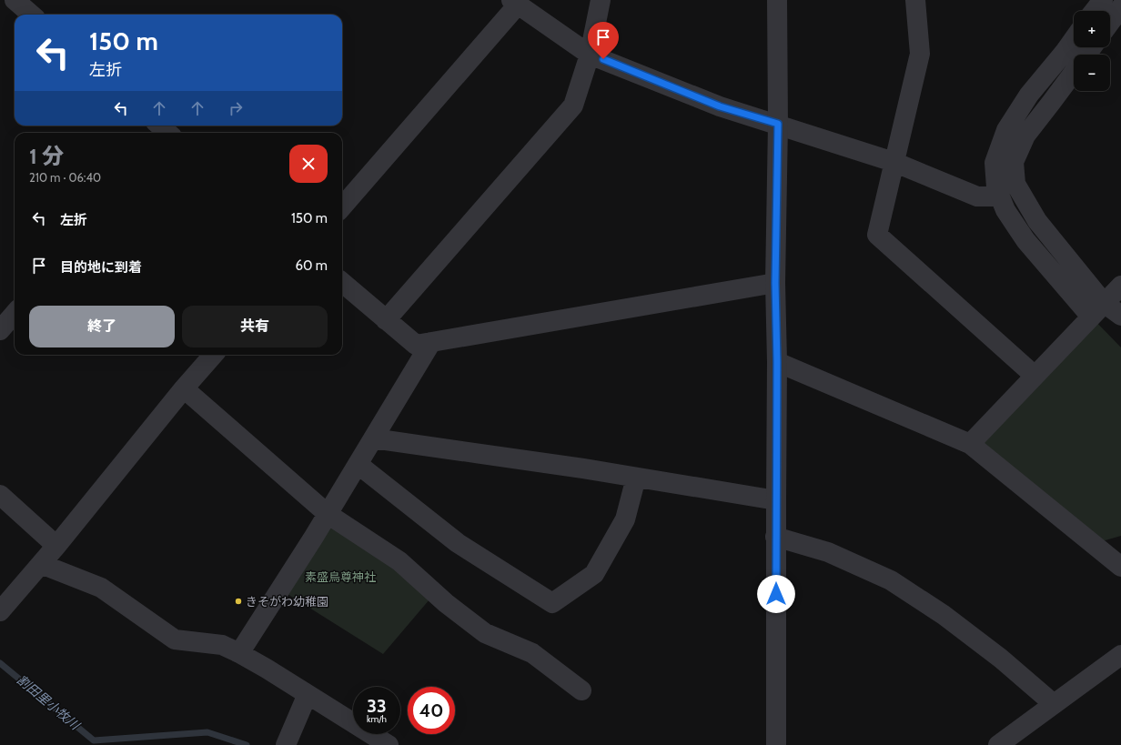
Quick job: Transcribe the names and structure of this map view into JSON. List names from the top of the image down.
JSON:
{
  "water": ["割田里小牧川"],
  "parks": ["素盛鳥尊神社"],
  "places": ["きそがわ幼稚園"],
  "page": {
    "map_buttons": ["+", "−"],
    "turn": ["150 m", "左折"],
    "heading": ["1 分", "210 m · 06:40"],
    "list": [
      {
        "name": "左折",
        "value": "150 m"
      },
      {
        "name": "目的地に到着",
        "value": "60 m"
      }
    ],
    "buttons": ["終了", "共有"],
    "speed": "33 km/h",
    "limit": "40"
  }
}
